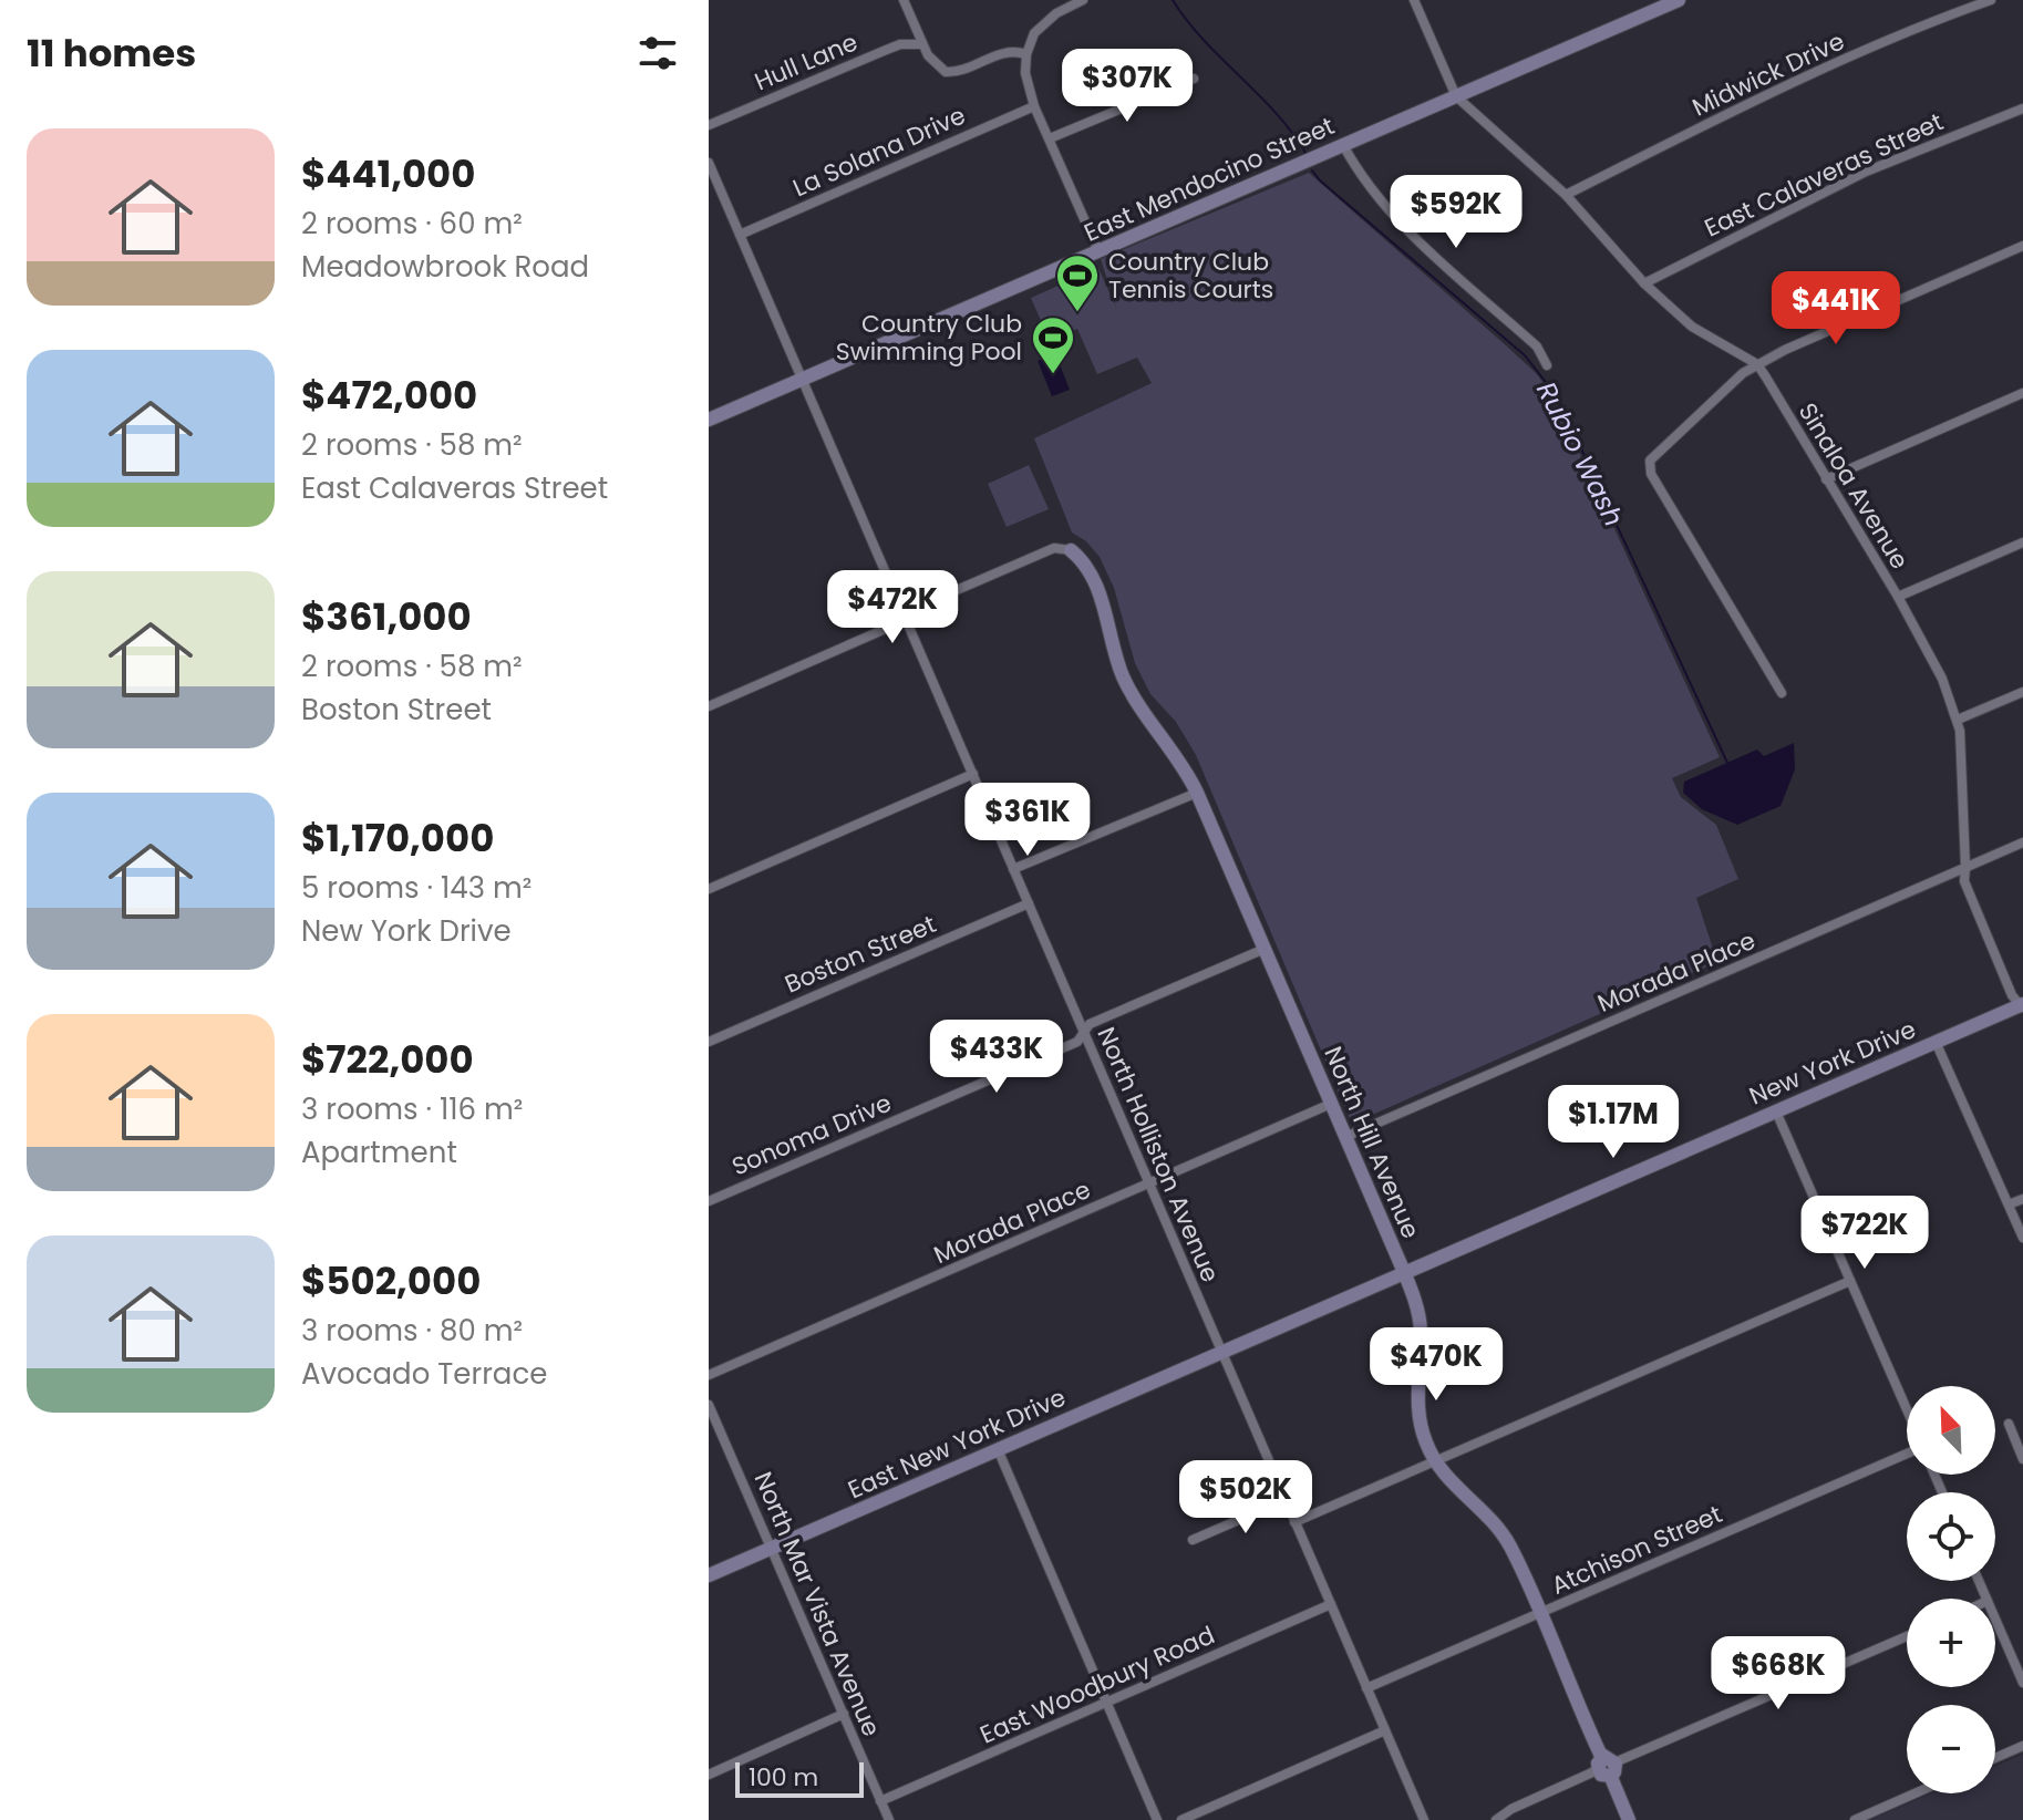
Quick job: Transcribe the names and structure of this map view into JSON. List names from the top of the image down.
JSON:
{
  "streets": {
    "street": [
      "Hull Lane",
      "Midwick Drive",
      "La Solana Drive",
      "East Calaveras Street",
      "East Mendocino Street",
      "Sinaloa Avenue",
      "Boston Street",
      "Morada Place",
      "New York Drive",
      "Sonoma Drive",
      "North Hill Avenue",
      "North Holliston Avenue",
      "East New York Drive",
      "Atchison Street",
      "North Mar Vista Avenue",
      "East Woodbury Road"
    ]
  },
  "crossings": [
    ["Midwick Drive", "Sinaloa Avenue"],
    ["La Solana Drive", "North Holliston Avenue"],
    ["East Calaveras Street", "Sinaloa Avenue"],
    ["East Mendocino Street", "Sinaloa Avenue"],
    ["East Mendocino Street", "North Holliston Avenue"],
    ["Sinaloa Avenue", "Morada Place"],
    ["Sinaloa Avenue", "New York Drive"],
    ["Boston Street", "North Holliston Avenue"],
    ["Morada Place", "North Hill Avenue"],
    ["Morada Place", "North Holliston Avenue"],
    ["New York Drive", "North Hill Avenue"],
    ["New York Drive", "North Holliston Avenue"],
    ["New York Drive", "East New York Drive"],
    ["Sonoma Drive", "North Hill Avenue"],
    ["Sonoma Drive", "North Holliston Avenue"],
    ["North Hill Avenue", "Atchison Street"],
    ["North Holliston Avenue", "East New York Drive"],
    ["North Holliston Avenue", "Atchison Street"],
    ["North Holliston Avenue", "East Woodbury Road"],
    ["East New York Drive", "North Mar Vista Avenue"],
    ["North Mar Vista Avenue", "East Woodbury Road"]
  ],
  "water": ["Rubio Wash"],
  "places": {
    "sports": ["Country Club Tennis Courts", "Country Club Swimming Pool"]
  },
  "scale_bar": "100 m",
  "north": "top left",
  "page": {
    "heading": "11 homes",
    "price": [
      "$307K",
      "$592K",
      "$441K",
      "$472K",
      "$361K",
      "$433K",
      "$1.17M",
      "$722K",
      "$470K",
      "$502K",
      "$668K"
    ],
    "list": [
      {
        "name": "$441,000",
        "note": "2 rooms · 60 m² · Meadowbrook Road"
      },
      {
        "name": "$472,000",
        "note": "2 rooms · 58 m² · East Calaveras Street"
      },
      {
        "name": "$361,000",
        "note": "2 rooms · 58 m² · Boston Street"
      },
      {
        "name": "$1,170,000",
        "note": "5 rooms · 143 m² · New York Drive"
      },
      {
        "name": "$722,000",
        "note": "3 rooms · 116 m² · Apartment"
      },
      {
        "name": "$502,000",
        "note": "3 rooms · 80 m² · Avocado Terrace"
      }
    ],
    "map_buttons": ["+", "−"],
    "scale": "100 m"
  }
}
